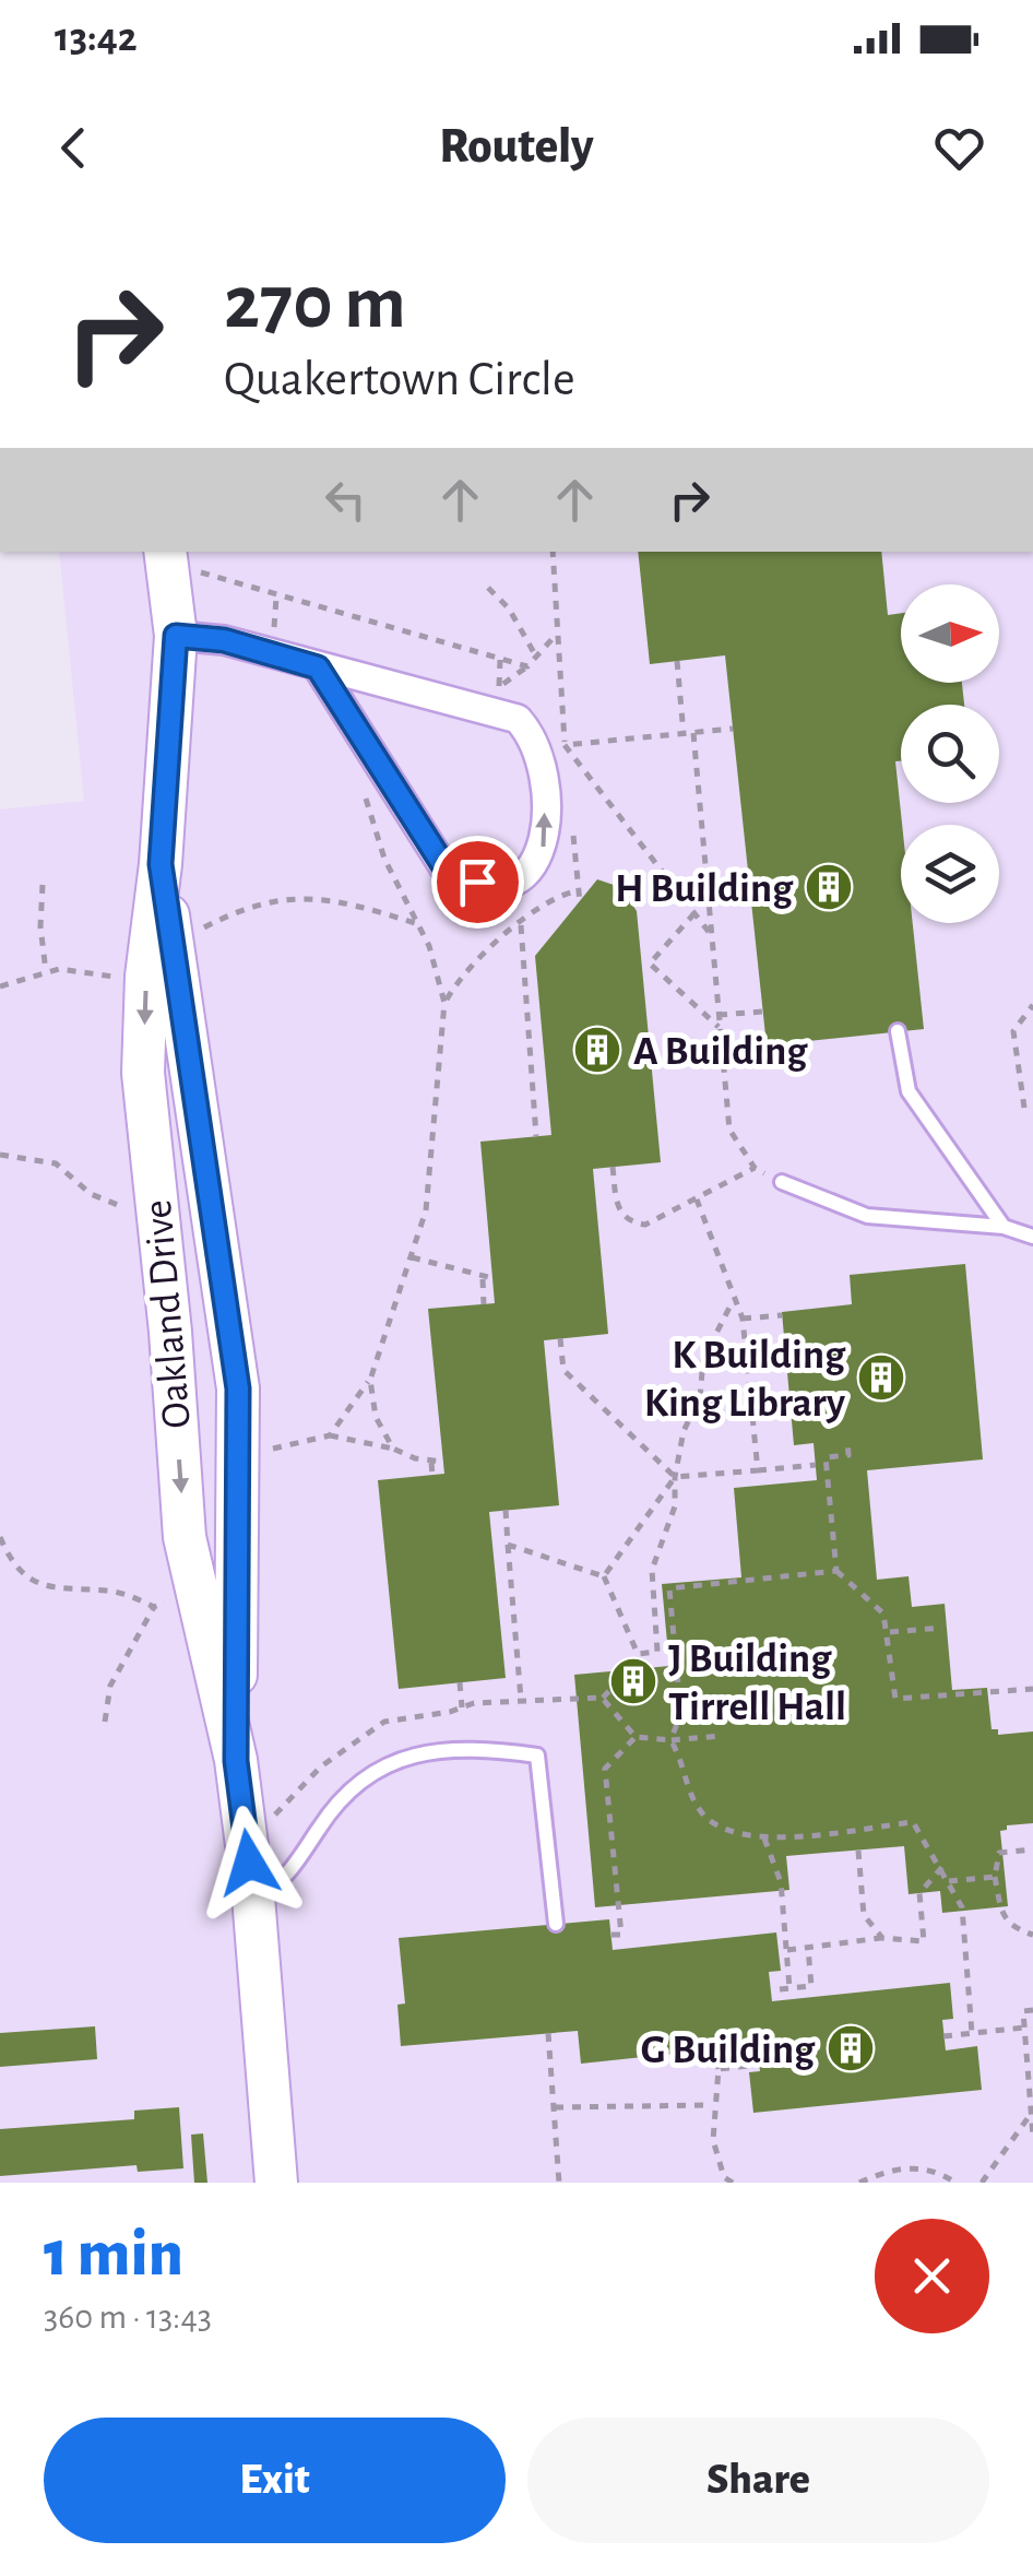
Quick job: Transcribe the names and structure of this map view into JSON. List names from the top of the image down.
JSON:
{
  "streets": {
    "street": ["Oakland Drive"]
  },
  "places": {
    "building": [
      "H Building",
      "A Building",
      "K Building King Library",
      "J Building Tirrell Hall",
      "G Building"
    ]
  },
  "north": "right",
  "page": {
    "status": "13:42",
    "header": "Routely",
    "turn": ["270 m", "Quakertown Circle"],
    "heading": ["1 min", "360 m · 13:43"],
    "buttons": ["Exit", "Share"]
  }
}
